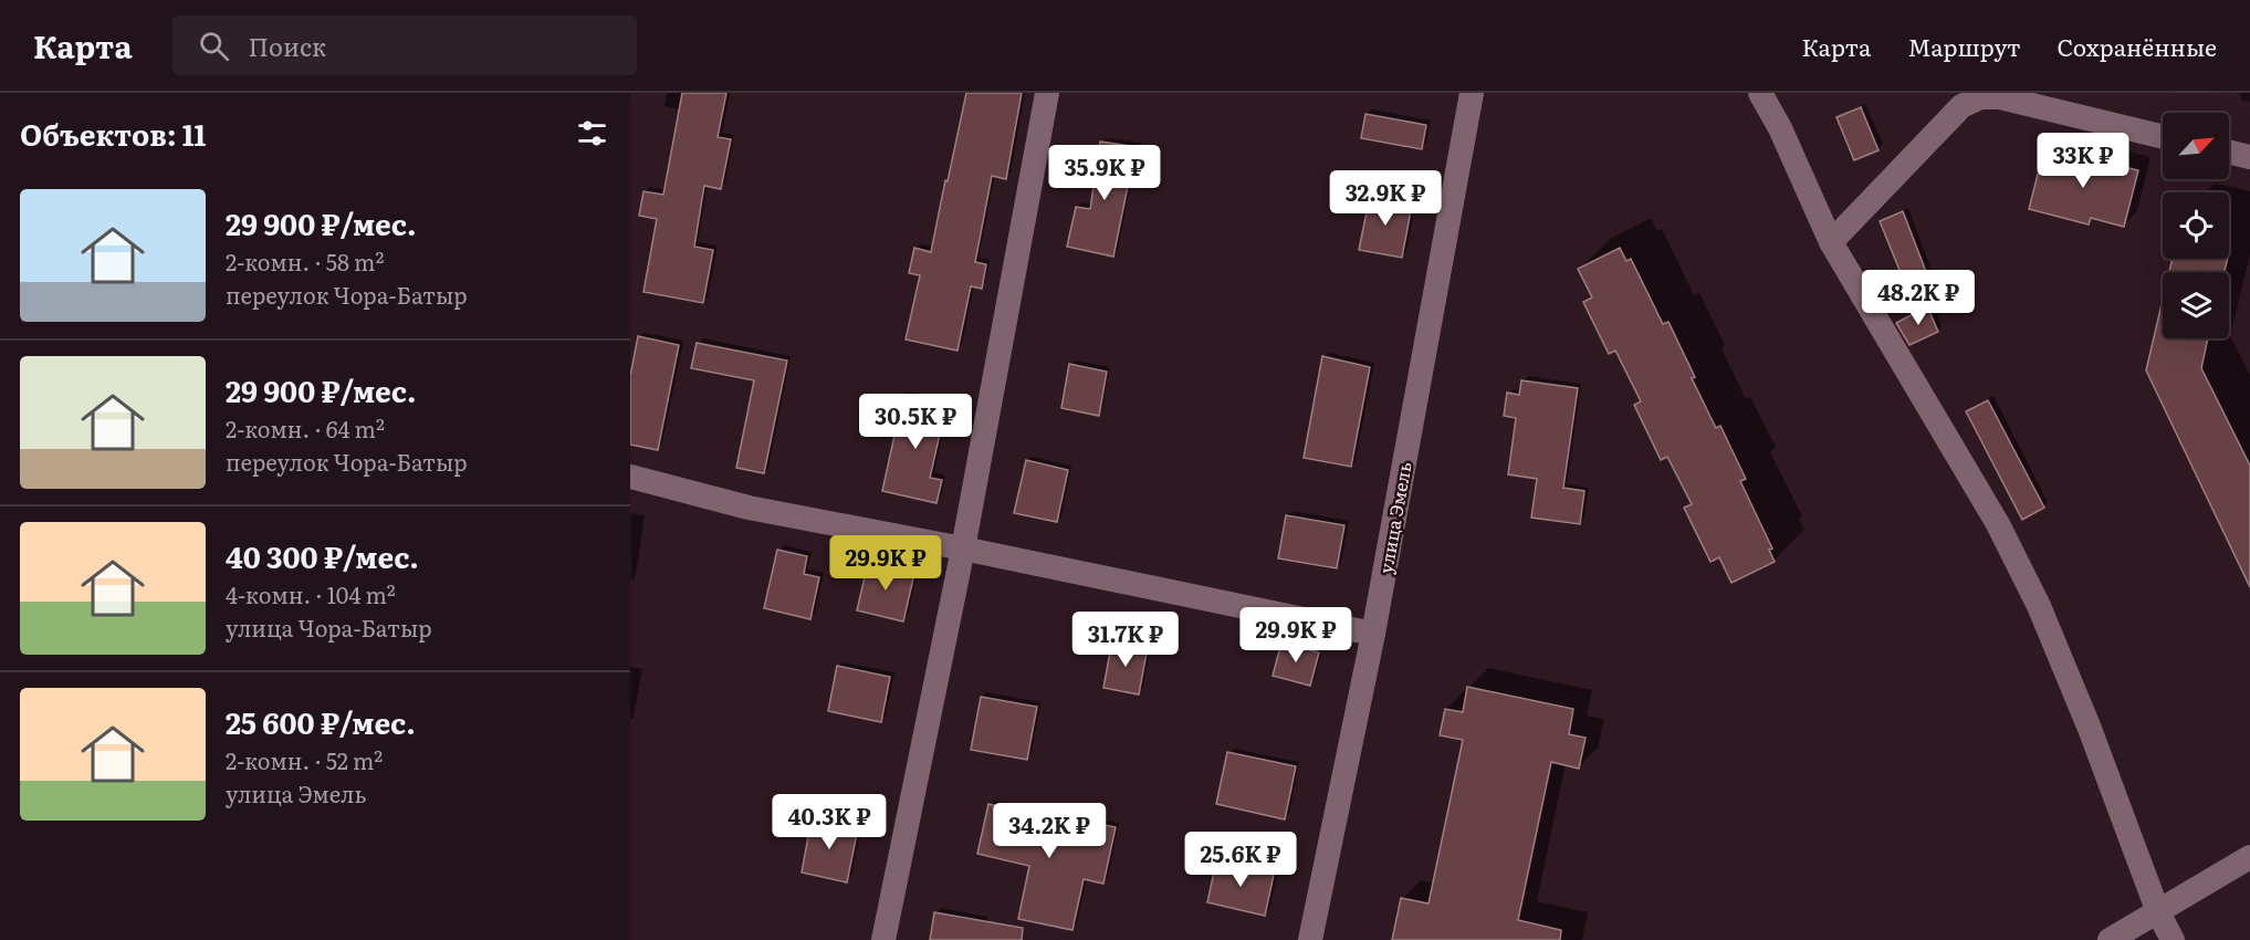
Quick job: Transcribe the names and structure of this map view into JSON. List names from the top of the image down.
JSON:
{
  "streets": {
    "street": ["улица Эмель"]
  },
  "north": "top right",
  "page": {
    "header": "Карта",
    "search": "Поиск",
    "nav": ["Карта", "Маршрут", "Сохранённые"],
    "heading": "Объектов: 11",
    "price": [
      "33K ₽",
      "35.9K ₽",
      "32.9K ₽",
      "48.2K ₽",
      "30.5K ₽",
      "29.9K ₽",
      "29.9K ₽",
      "31.7K ₽",
      "40.3K ₽",
      "34.2K ₽",
      "25.6K ₽"
    ],
    "list": [
      {
        "name": "29 900 ₽/мес.",
        "note": "2-комн. · 58 m² · переулок Чора-Батыр"
      },
      {
        "name": "29 900 ₽/мес.",
        "note": "2-комн. · 64 m² · переулок Чора-Батыр"
      },
      {
        "name": "40 300 ₽/мес.",
        "note": "4-комн. · 104 m² · улица Чора-Батыр"
      },
      {
        "name": "25 600 ₽/мес.",
        "note": "2-комн. · 52 m² · улица Эмель"
      }
    ]
  }
}
